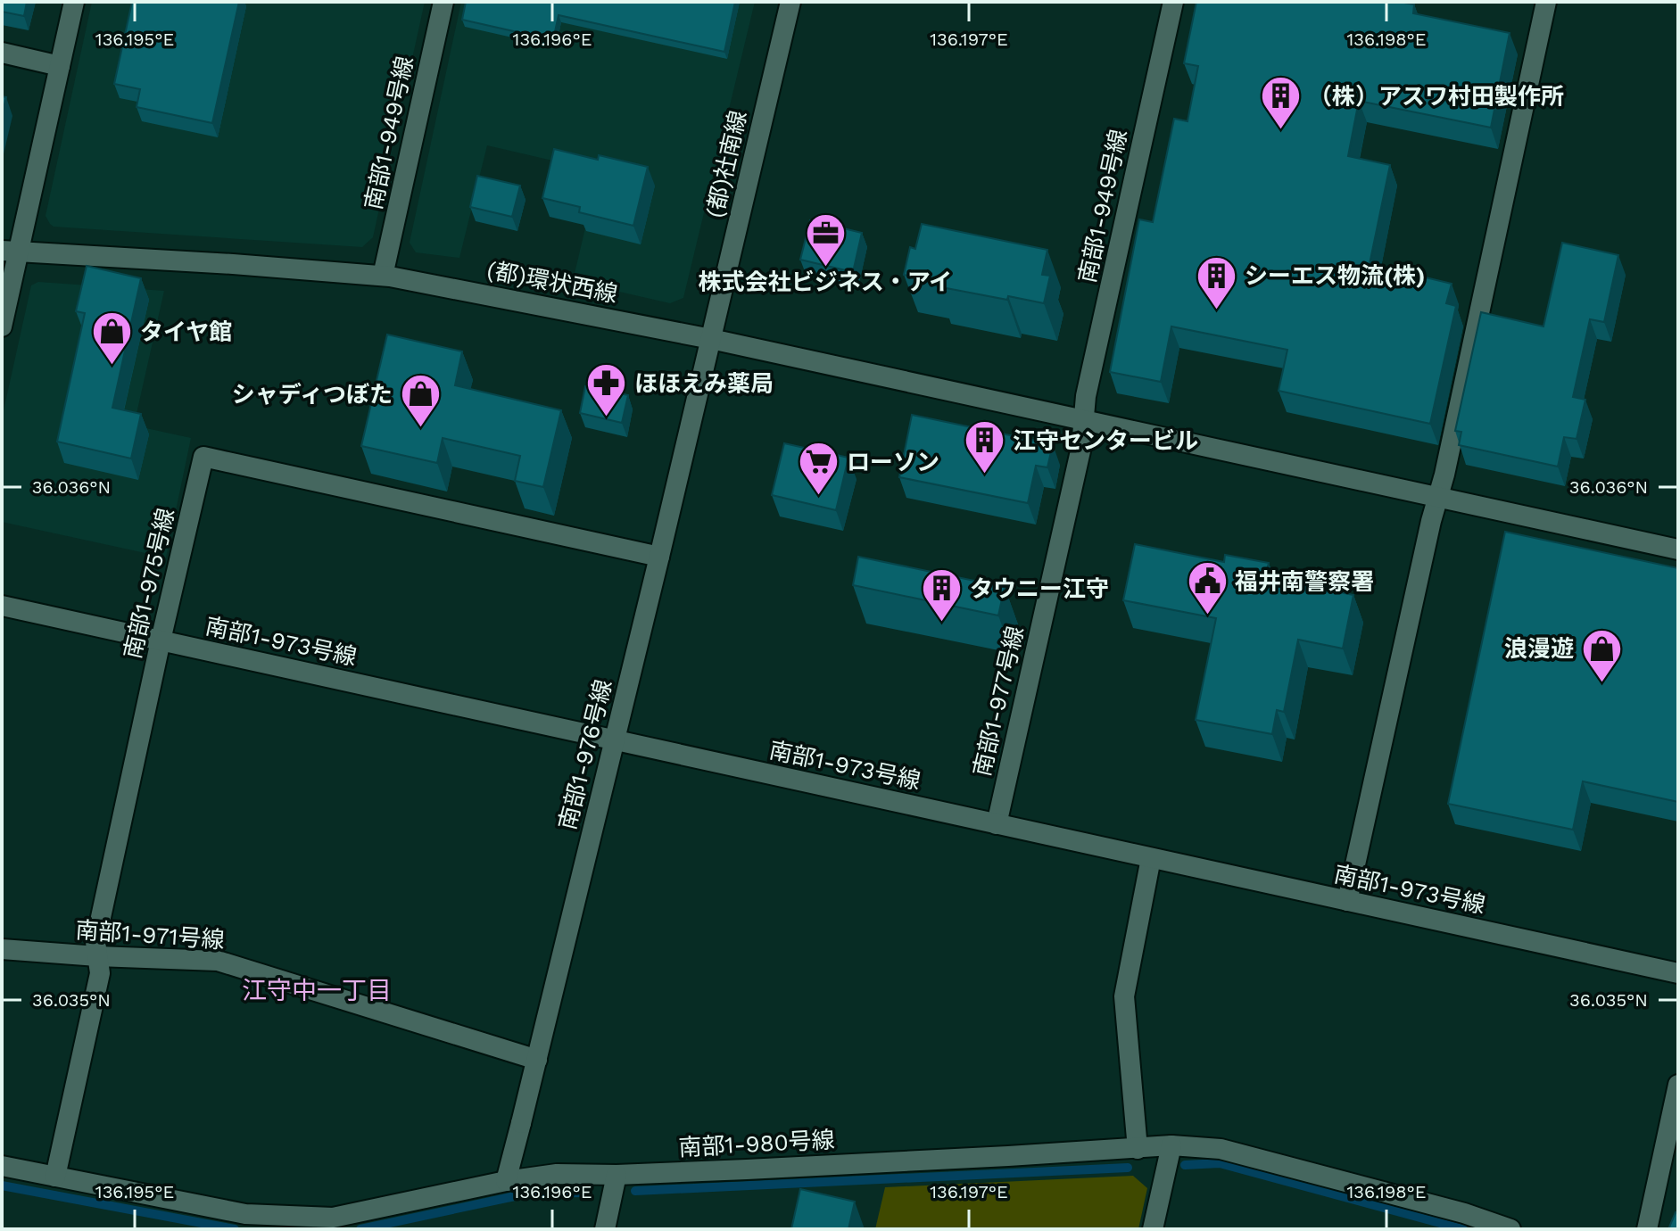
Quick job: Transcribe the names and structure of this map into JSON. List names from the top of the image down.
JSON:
{
  "streets": {
    "street": [
      "南部1-949号線",
      "(都)社南線",
      "(都)環状西線",
      "南部1-975号線",
      "南部1-973号線",
      "南部1-977号線",
      "南部1-976号線",
      "南部1-971号線",
      "南部1-980号線"
    ]
  },
  "crossings": [
    ["南部1-949号線", "(都)環状西線"],
    ["南部1-949号線", "南部1-977号線"],
    ["(都)社南線", "(都)環状西線"],
    ["(都)社南線", "南部1-976号線"],
    ["(都)環状西線", "南部1-977号線"],
    ["(都)環状西線", "南部1-976号線"],
    ["南部1-975号線", "南部1-973号線"],
    ["南部1-975号線", "南部1-976号線"],
    ["南部1-975号線", "南部1-971号線"],
    ["南部1-975号線", "南部1-980号線"],
    ["南部1-973号線", "南部1-977号線"],
    ["南部1-973号線", "南部1-976号線"],
    ["南部1-976号線", "南部1-971号線"],
    ["南部1-976号線", "南部1-980号線"]
  ],
  "districts": ["江守中一丁目"],
  "places": {
    "building": [
      "（株）アスワ村田製作所",
      "シーエス物流(株)",
      "江守センタービル",
      "タウニー江守"
    ],
    "office": ["株式会社ビジネス・アイ"],
    "shop": ["タイヤ館", "シャディつぼた", "浪漫遊"],
    "pharmacy": ["ほほえみ薬局"],
    "supermarket": ["ローソン"],
    "public building": ["福井南警察署"]
  },
  "coordinates": [
    "136.195°E",
    "136.196°E",
    "136.197°E",
    "136.198°E",
    "36.036°N",
    "36.035°N"
  ]
}
